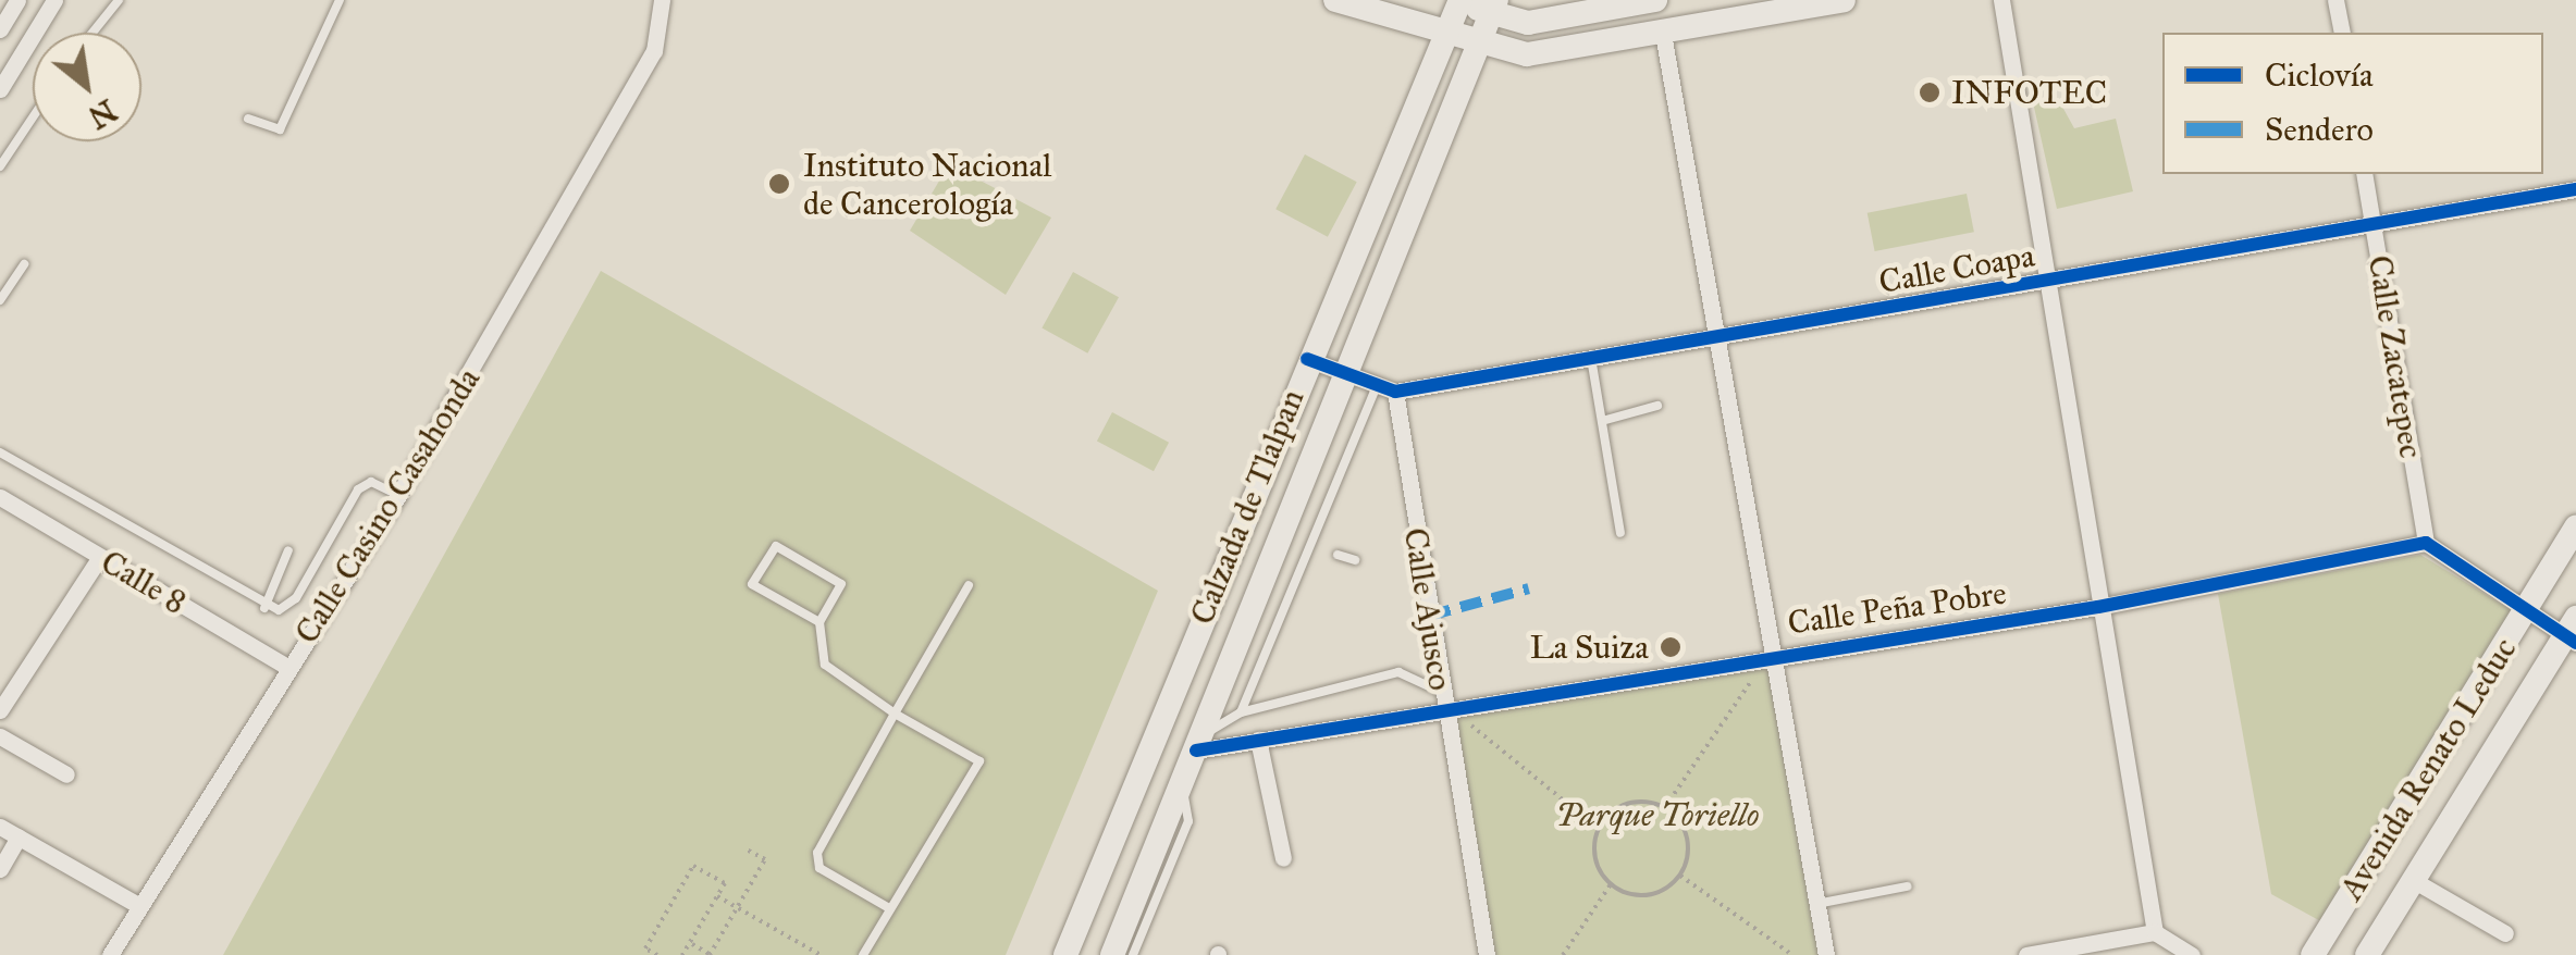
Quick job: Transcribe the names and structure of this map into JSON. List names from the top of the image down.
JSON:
{
  "streets": {
    "main road": ["Calzada de Tlalpan", "Avenida Renato Leduc"],
    "street": [
      "Calle Coapa",
      "Calle Zacatepec",
      "Calle Casino Casahonda",
      "Calle 8",
      "Calle Peña Pobre",
      "Calle Ajusco"
    ]
  },
  "crossings": [
    ["Calle Coapa", "Calle Zacatepec"],
    ["Calle Coapa", "Calzada de Tlalpan"],
    ["Calle Coapa", "Calle Ajusco"],
    ["Calle Zacatepec", "Calle Peña Pobre"],
    ["Calle Casino Casahonda", "Calle 8"],
    ["Calzada de Tlalpan", "Calle Peña Pobre"],
    ["Calle Peña Pobre", "Calle Ajusco"]
  ],
  "parks": ["Parque Toriello"],
  "places": ["INFOTEC", "Instituto Nacional de Cancerología", "La Suiza"],
  "legend": ["Ciclovía", "Sendero"],
  "north": "bottom right"
}
